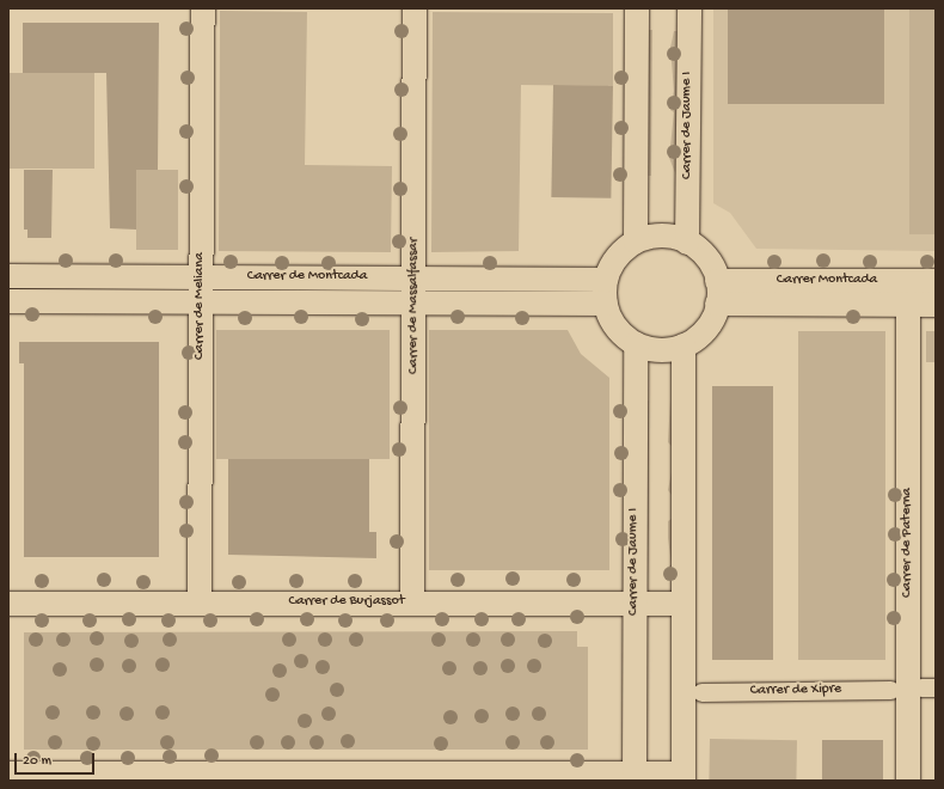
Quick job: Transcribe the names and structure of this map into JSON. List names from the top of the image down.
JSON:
{
  "streets": {
    "street": [
      "Carrer de Jaume I",
      "Carrer de Montcada",
      "Carrer Montcada",
      "Carrer de Meliana",
      "Carrer de Massalfassar",
      "Carrer de Paterna",
      "Carrer de Burjassot",
      "Carrer de Xipre"
    ]
  },
  "crossings": [
    ["Carrer de Jaume I", "Carrer de Montcada"],
    ["Carrer de Jaume I", "Carrer Montcada"],
    ["Carrer de Jaume I", "Carrer de Burjassot"],
    ["Carrer de Montcada", "Carrer Montcada"],
    ["Carrer de Montcada", "Carrer de Meliana"],
    ["Carrer de Montcada", "Carrer de Massalfassar"],
    ["Carrer Montcada", "Carrer de Paterna"],
    ["Carrer de Meliana", "Carrer de Burjassot"],
    ["Carrer de Massalfassar", "Carrer de Burjassot"]
  ],
  "scale_bar": "20 m"
}
